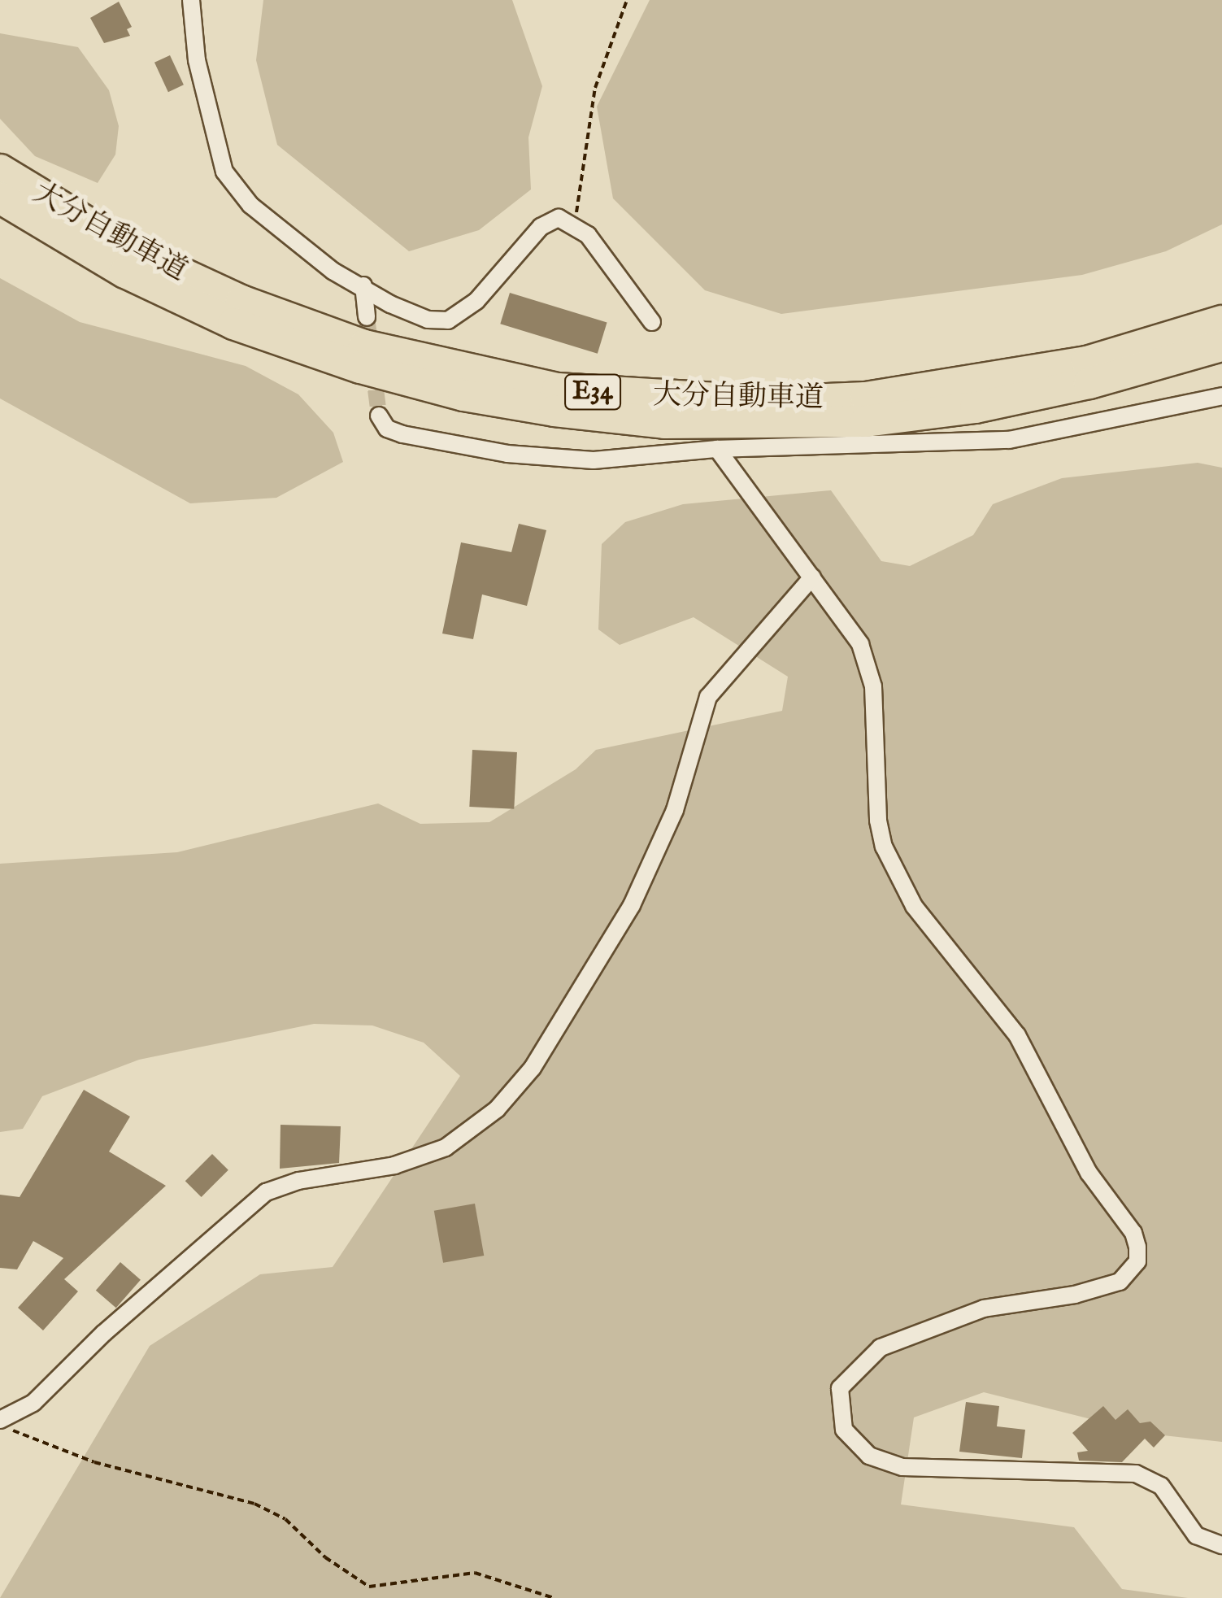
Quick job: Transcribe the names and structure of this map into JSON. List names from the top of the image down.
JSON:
{
  "streets": {
    "highway": ["大分自動車道", "E34"]
  }
}
